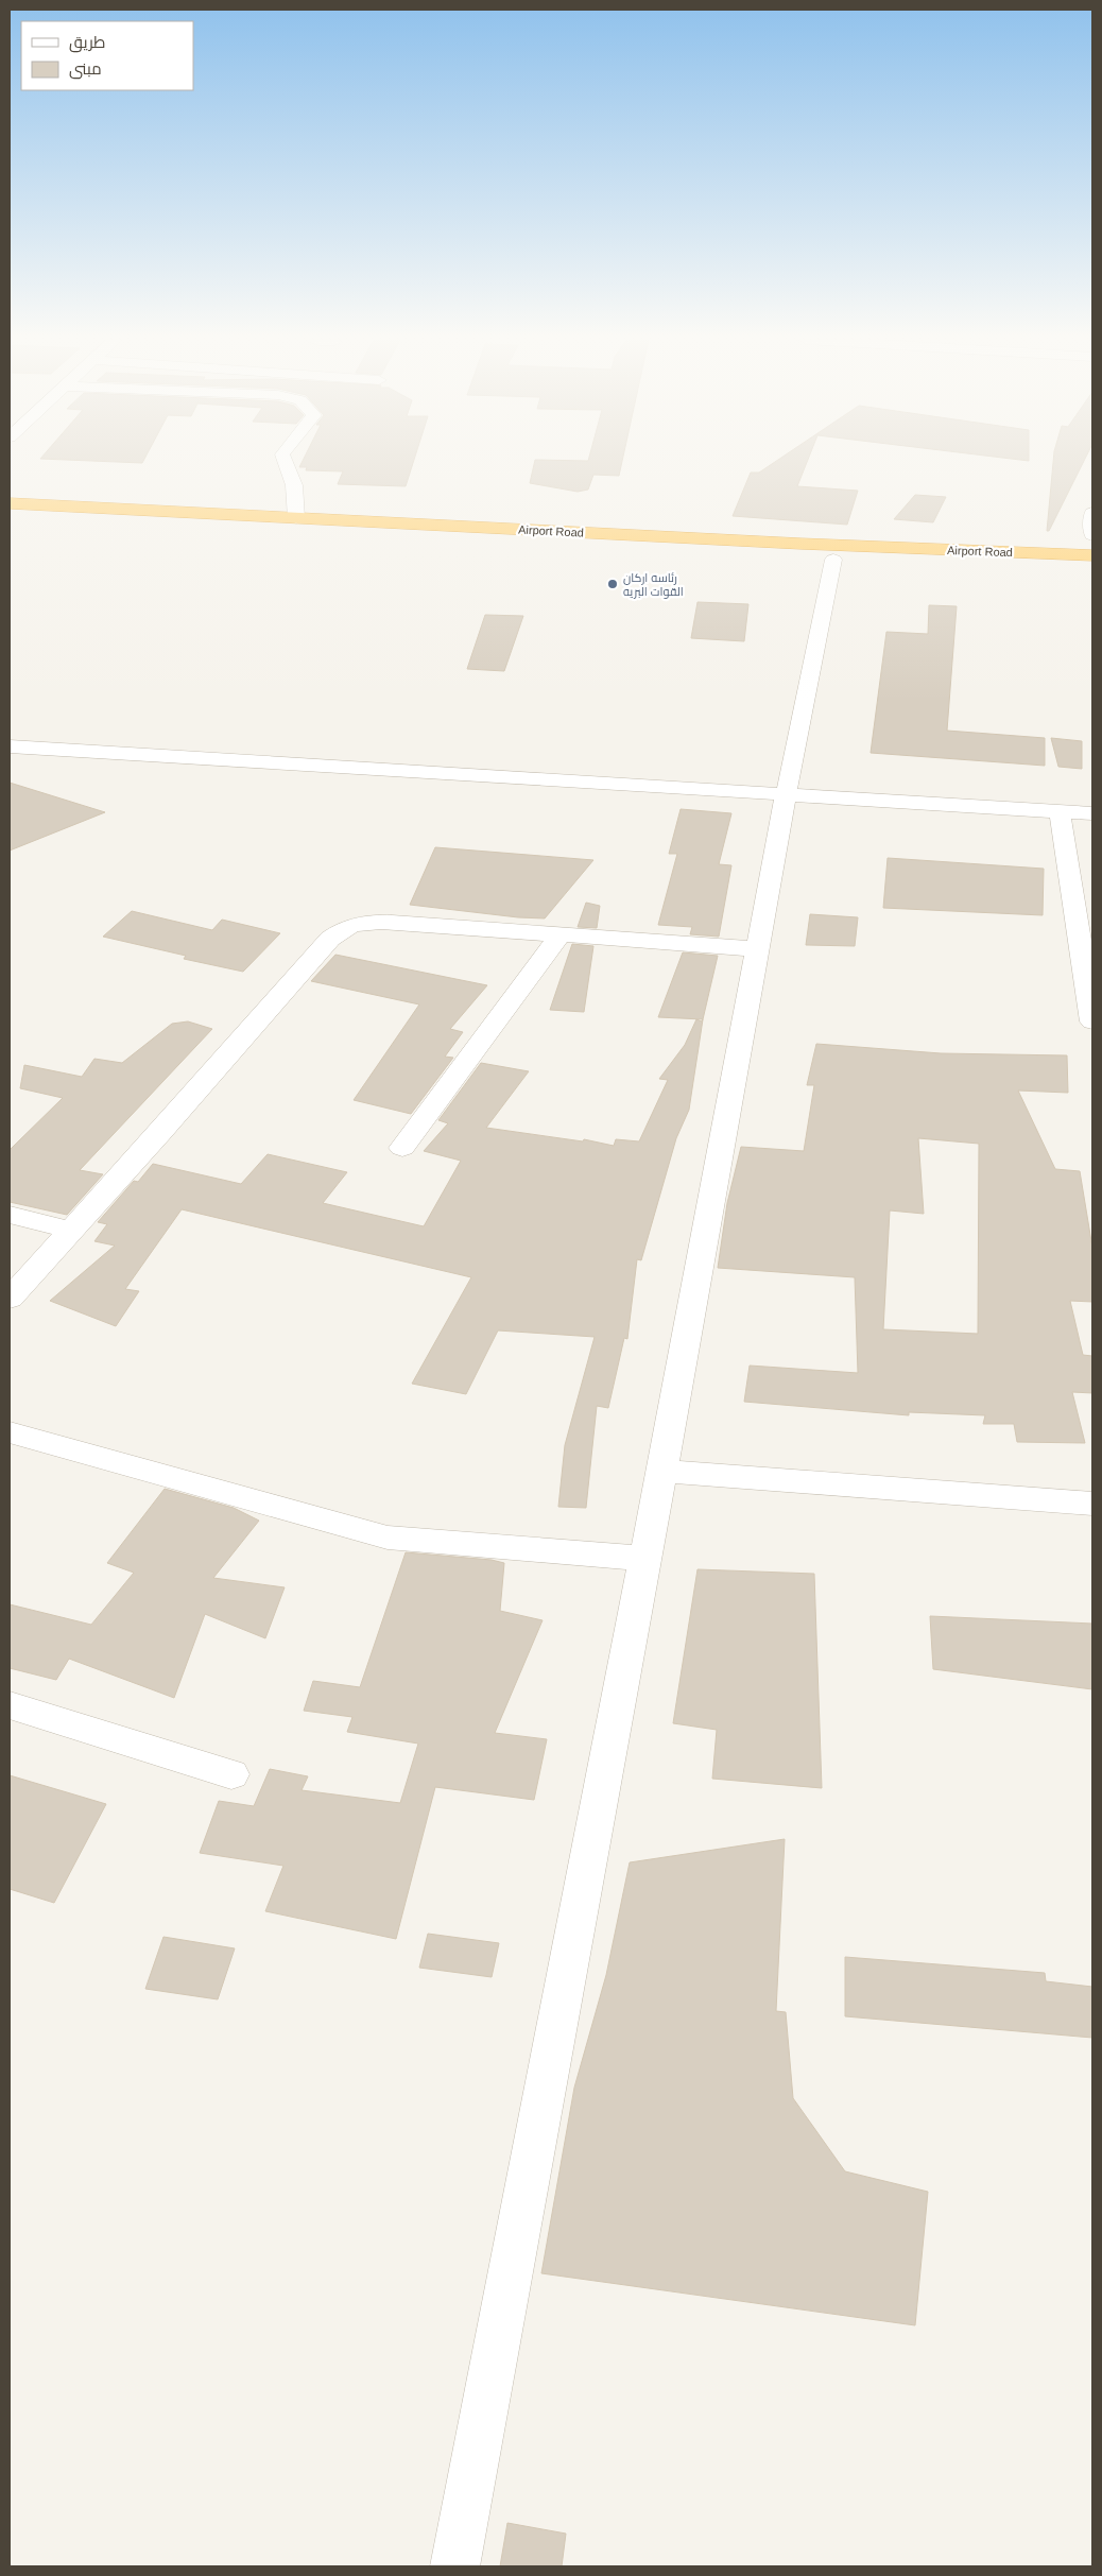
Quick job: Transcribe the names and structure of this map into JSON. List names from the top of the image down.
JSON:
{
  "streets": {
    "highway": ["Airport Road"]
  },
  "places": ["رئاسه اركان القوات البريه"],
  "legend": ["طريق", "مبنى"]
}
